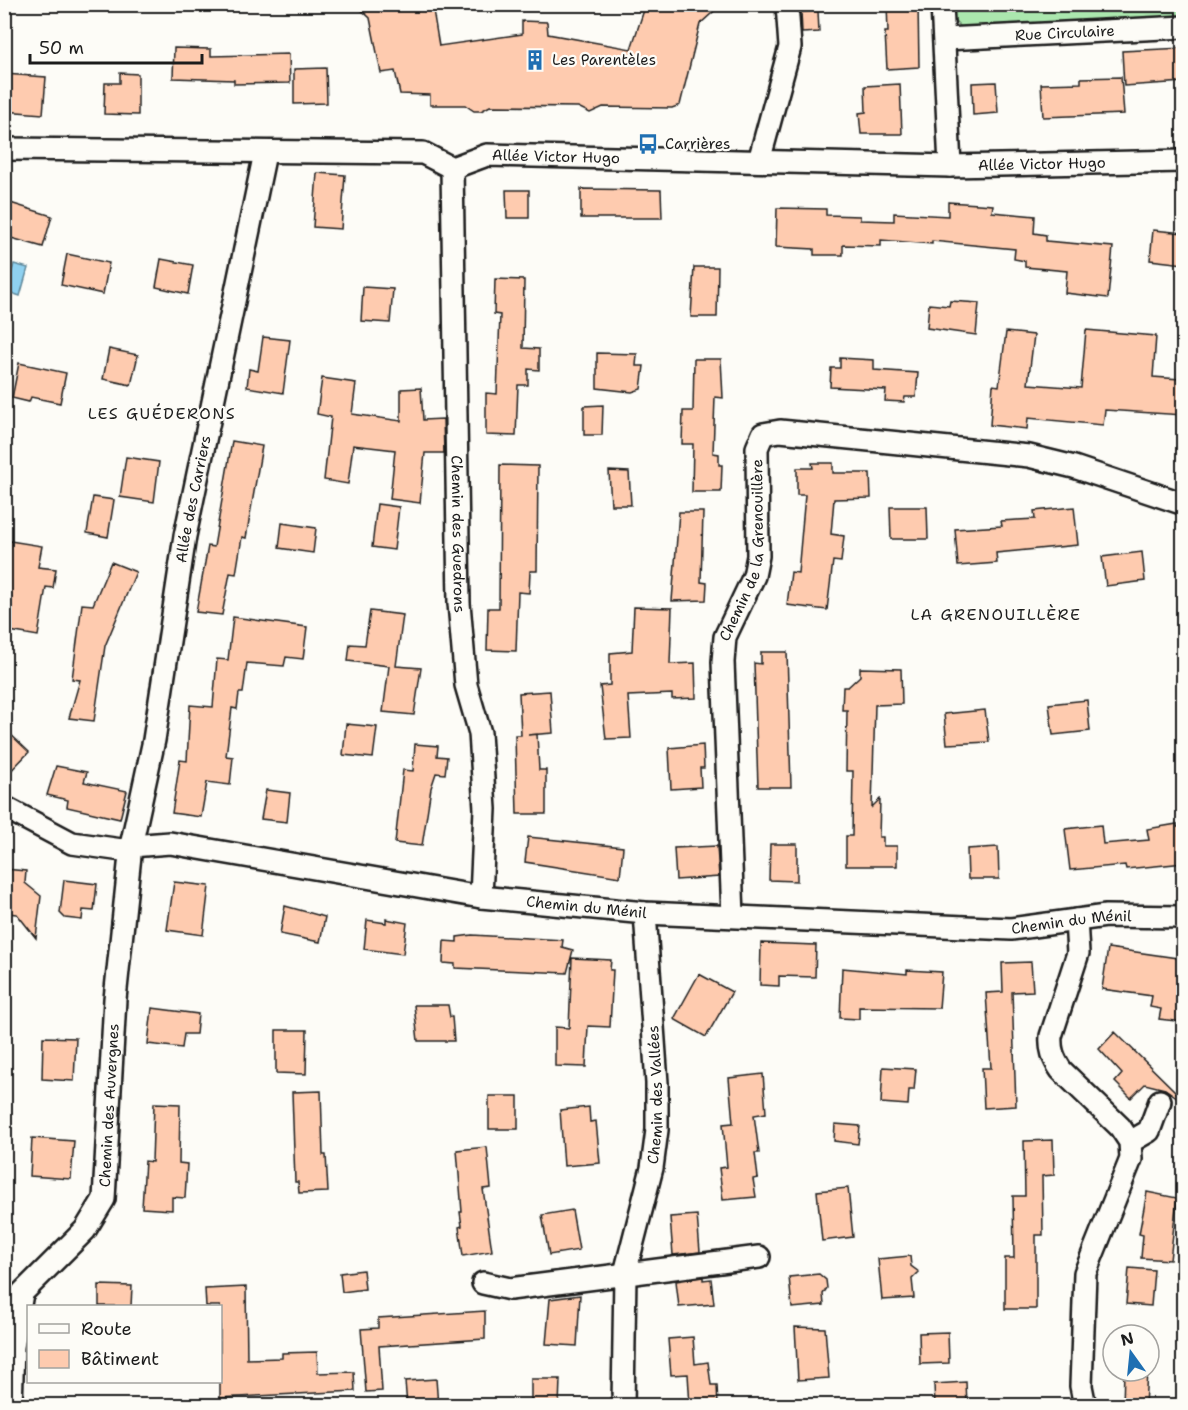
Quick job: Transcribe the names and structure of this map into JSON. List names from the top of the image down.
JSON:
{
  "streets": {
    "street": [
      "Rue Circulaire",
      "Allée Victor Hugo",
      "Allée des Carriers",
      "Chemin des Guedrons",
      "Chemin de la Grenouillère",
      "Chemin du Ménil",
      "Chemin des Vallées",
      "Chemin des Auvergnes"
    ]
  },
  "crossings": [
    ["Allée Victor Hugo", "Chemin des Guedrons"],
    ["Allée des Carriers", "Chemin du Ménil"],
    ["Allée des Carriers", "Chemin des Auvergnes"],
    ["Chemin des Guedrons", "Chemin du Ménil"],
    ["Chemin de la Grenouillère", "Chemin du Ménil"],
    ["Chemin du Ménil", "Chemin des Vallées"],
    ["Chemin du Ménil", "Chemin des Auvergnes"]
  ],
  "districts": ["LES GUÉDERONS", "LA GRENOUILLÈRE"],
  "places": {
    "building": ["Les Parentèles"],
    "bus stop": ["Carrières"]
  },
  "legend": ["Route", "Bâtiment"],
  "scale_bar": "50 m",
  "north": "top"
}
